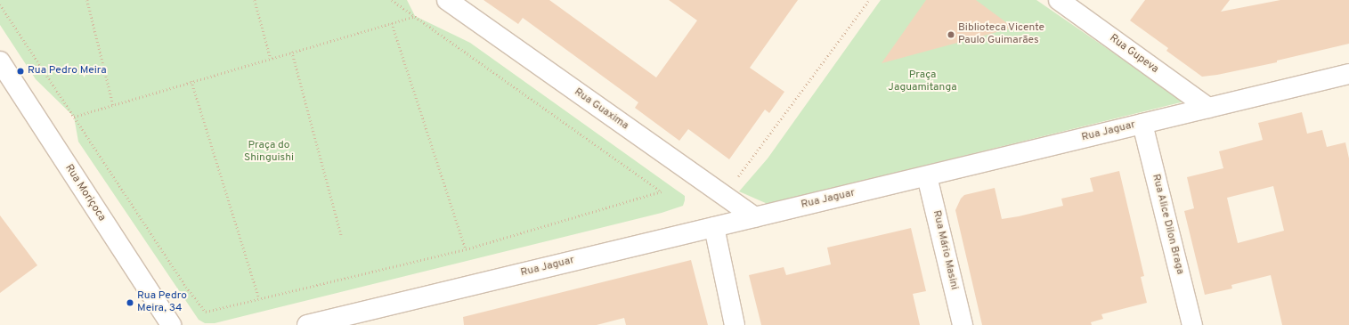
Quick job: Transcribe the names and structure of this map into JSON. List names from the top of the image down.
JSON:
{
  "streets": {
    "street": [
      "Rua Gupeva",
      "Rua Guaxima",
      "Rua Jaguar",
      "Rua Moriçoca",
      "Rua Alice Dilon Braga",
      "Rua Mário Masini"
    ]
  },
  "crossings": [
    ["Rua Gupeva", "Rua Jaguar"],
    ["Rua Guaxima", "Rua Jaguar"],
    ["Rua Jaguar", "Rua Alice Dilon Braga"],
    ["Rua Jaguar", "Rua Mário Masini"]
  ],
  "parks": ["Praça Jaguamitanga", "Praça do Shinguishi"],
  "places": ["Biblioteca Vicente Paulo Guimarães", "Rua Pedro Meira", "Rua Pedro Meira, 34"]
}
